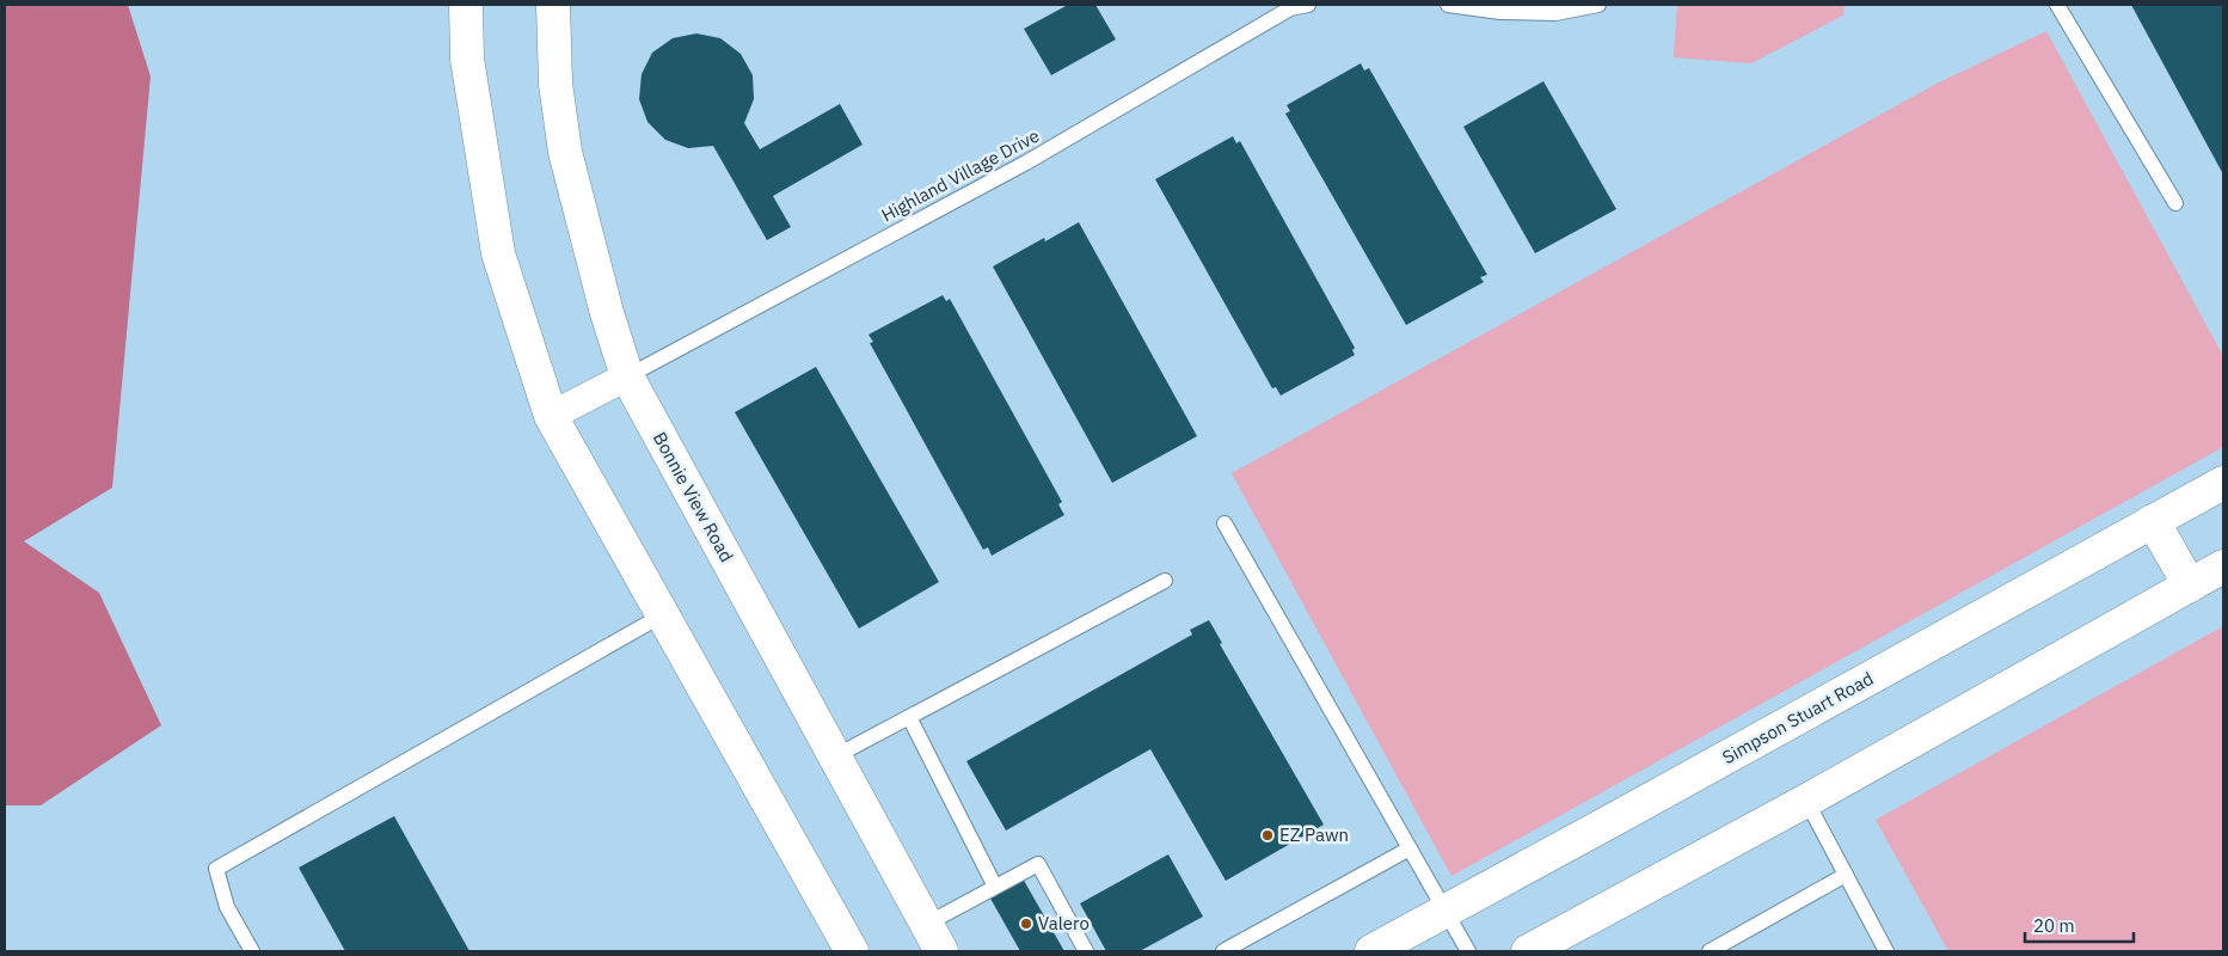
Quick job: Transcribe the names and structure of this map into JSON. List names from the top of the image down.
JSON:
{
  "streets": {
    "main road": ["Bonnie View Road", "Simpson Stuart Road"],
    "lane": ["Highland Village Drive"]
  },
  "crossings": [
    ["Highland Village Drive", "Bonnie View Road"]
  ],
  "places": ["EZ Pawn", "Valero"],
  "scale_bar": "20 m"
}
